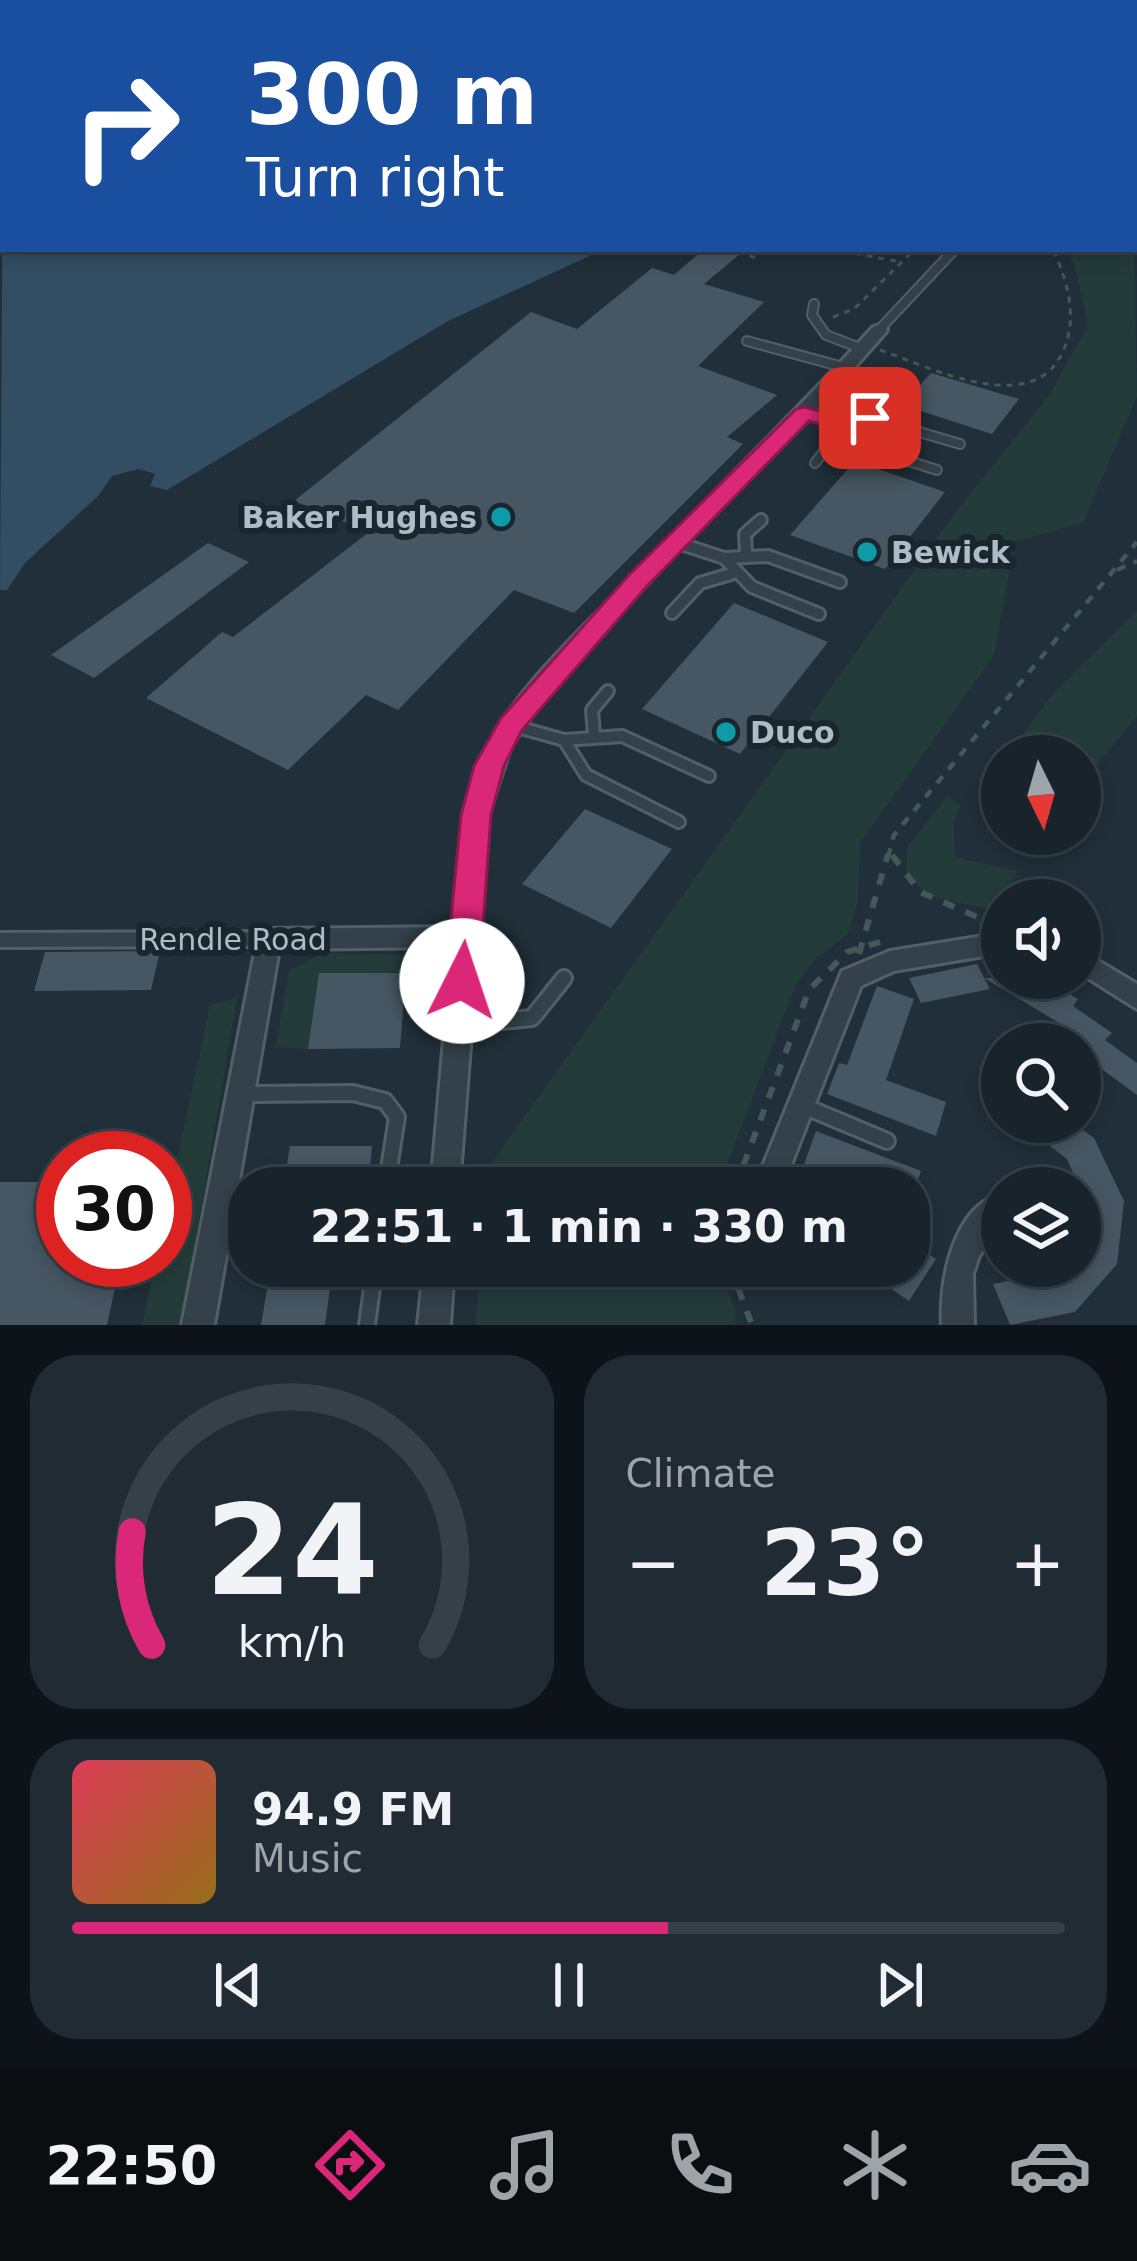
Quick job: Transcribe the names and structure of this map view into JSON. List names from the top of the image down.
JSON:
{
  "streets": {
    "street": ["Rendle Road"]
  },
  "places": ["Baker Hughes", "Bewick", "Duco"],
  "north": "bottom",
  "page": {
    "turn": ["300 m", "Turn right"],
    "limit": "30",
    "trip": "22:51 · 1 min · 330 m",
    "tile": "Climate",
    "heat": ["−", "23°", "+"],
    "song": ["94.9 FM", "Music"],
    "tabs": "22:50",
    "gauge": ["24", "km/h"]
  }
}
